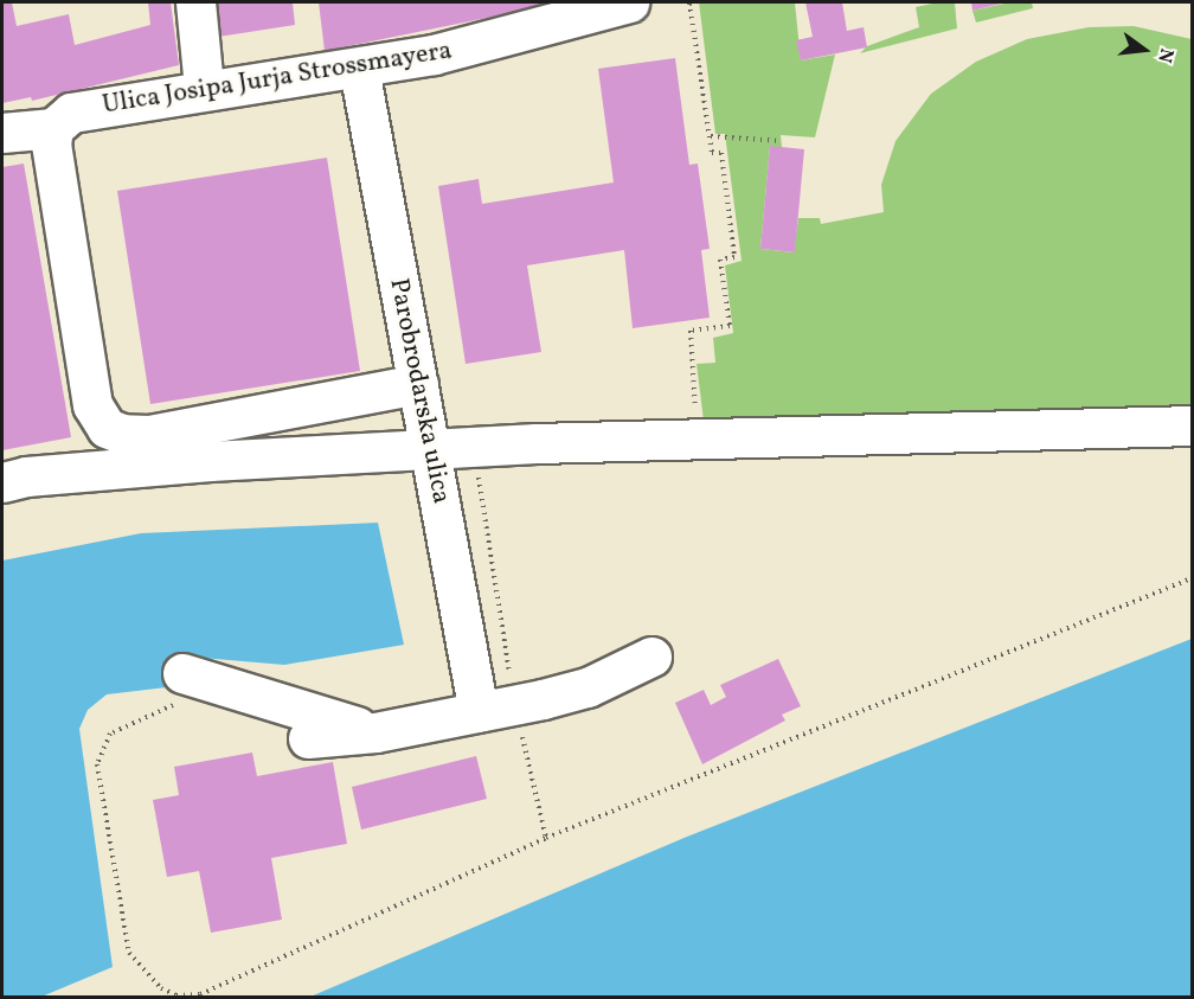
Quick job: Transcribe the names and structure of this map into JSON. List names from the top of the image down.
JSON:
{
  "streets": {
    "street": ["Ulica Josipa Jurja Strossmayera", "Parobrodarska ulica"]
  },
  "crossings": [
    ["Ulica Josipa Jurja Strossmayera", "Parobrodarska ulica"]
  ],
  "north": "right"
}
